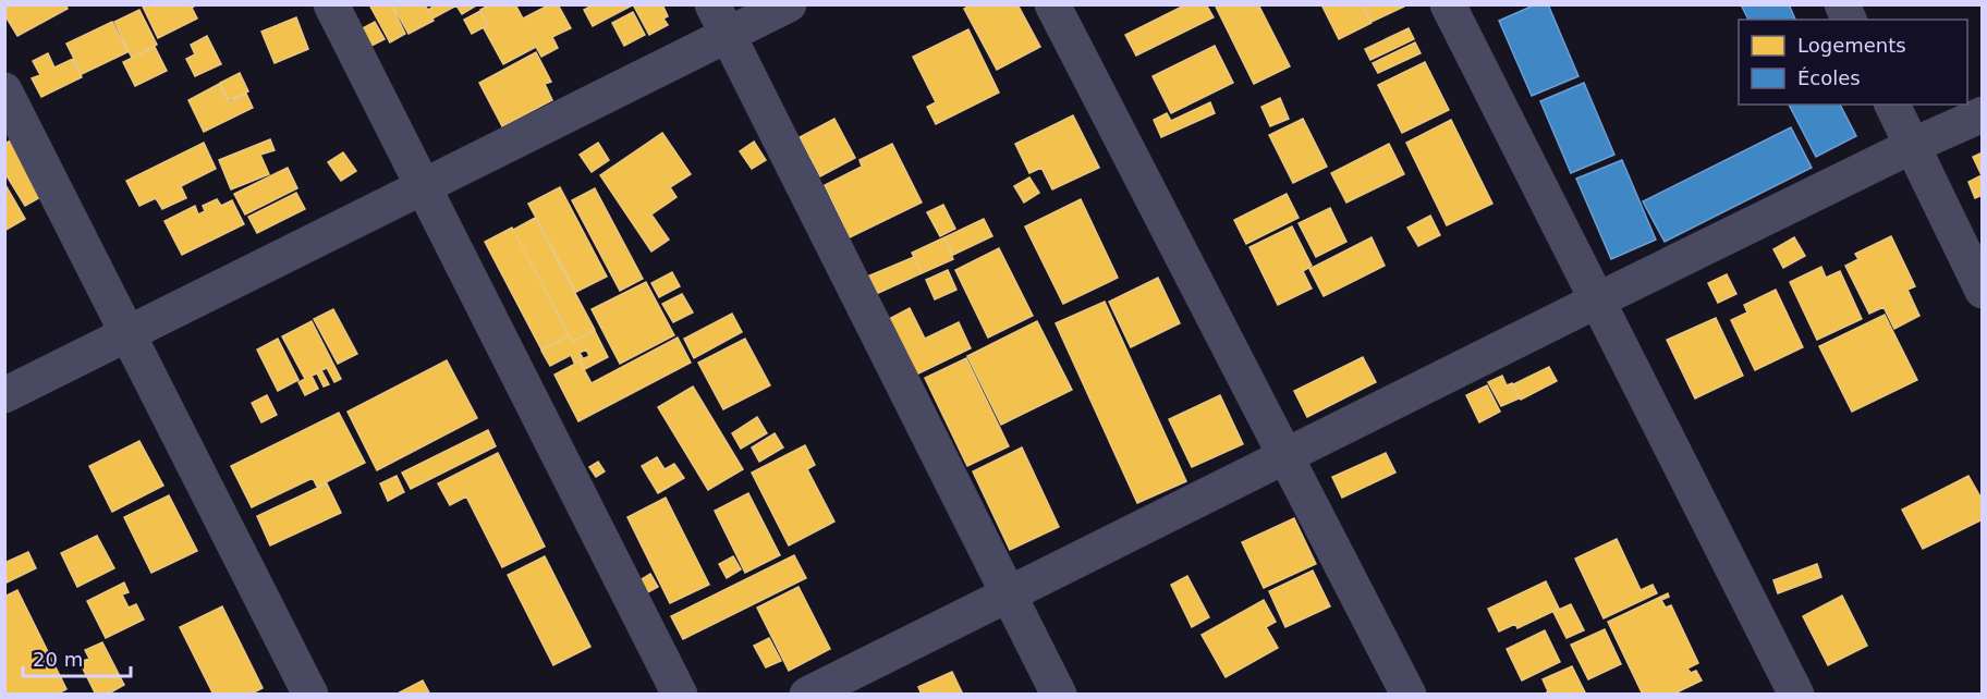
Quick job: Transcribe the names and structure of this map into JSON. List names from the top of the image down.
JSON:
{
  "legend": ["Logements", "Écoles"],
  "scale_bar": "20 m"
}
